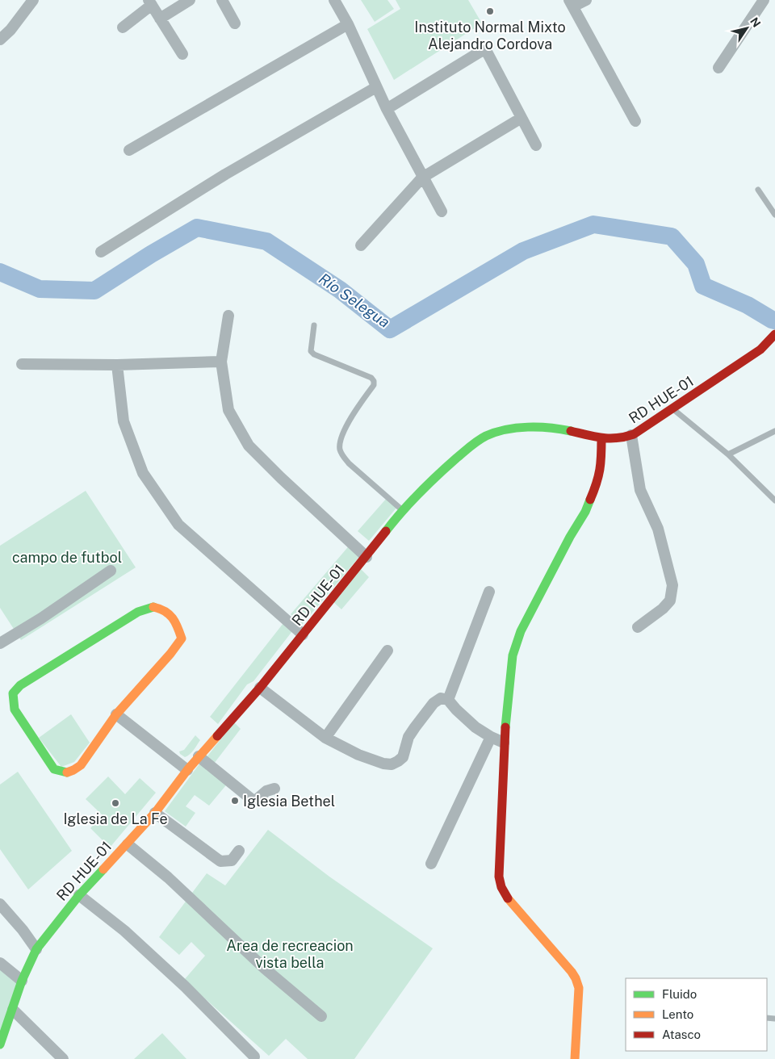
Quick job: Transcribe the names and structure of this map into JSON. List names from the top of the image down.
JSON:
{
  "streets": {
    "street": ["RD HUE-01"]
  },
  "water": ["Río Selegua"],
  "parks": ["campo de futbol", "Area de recreacion vista bella"],
  "places": ["Instituto Normal Mixto Alejandro Cordova", "Iglesia Bethel", "Iglesia de La Fe"],
  "legend": ["Fluido", "Lento", "Atasco"],
  "north": "top right"
}
